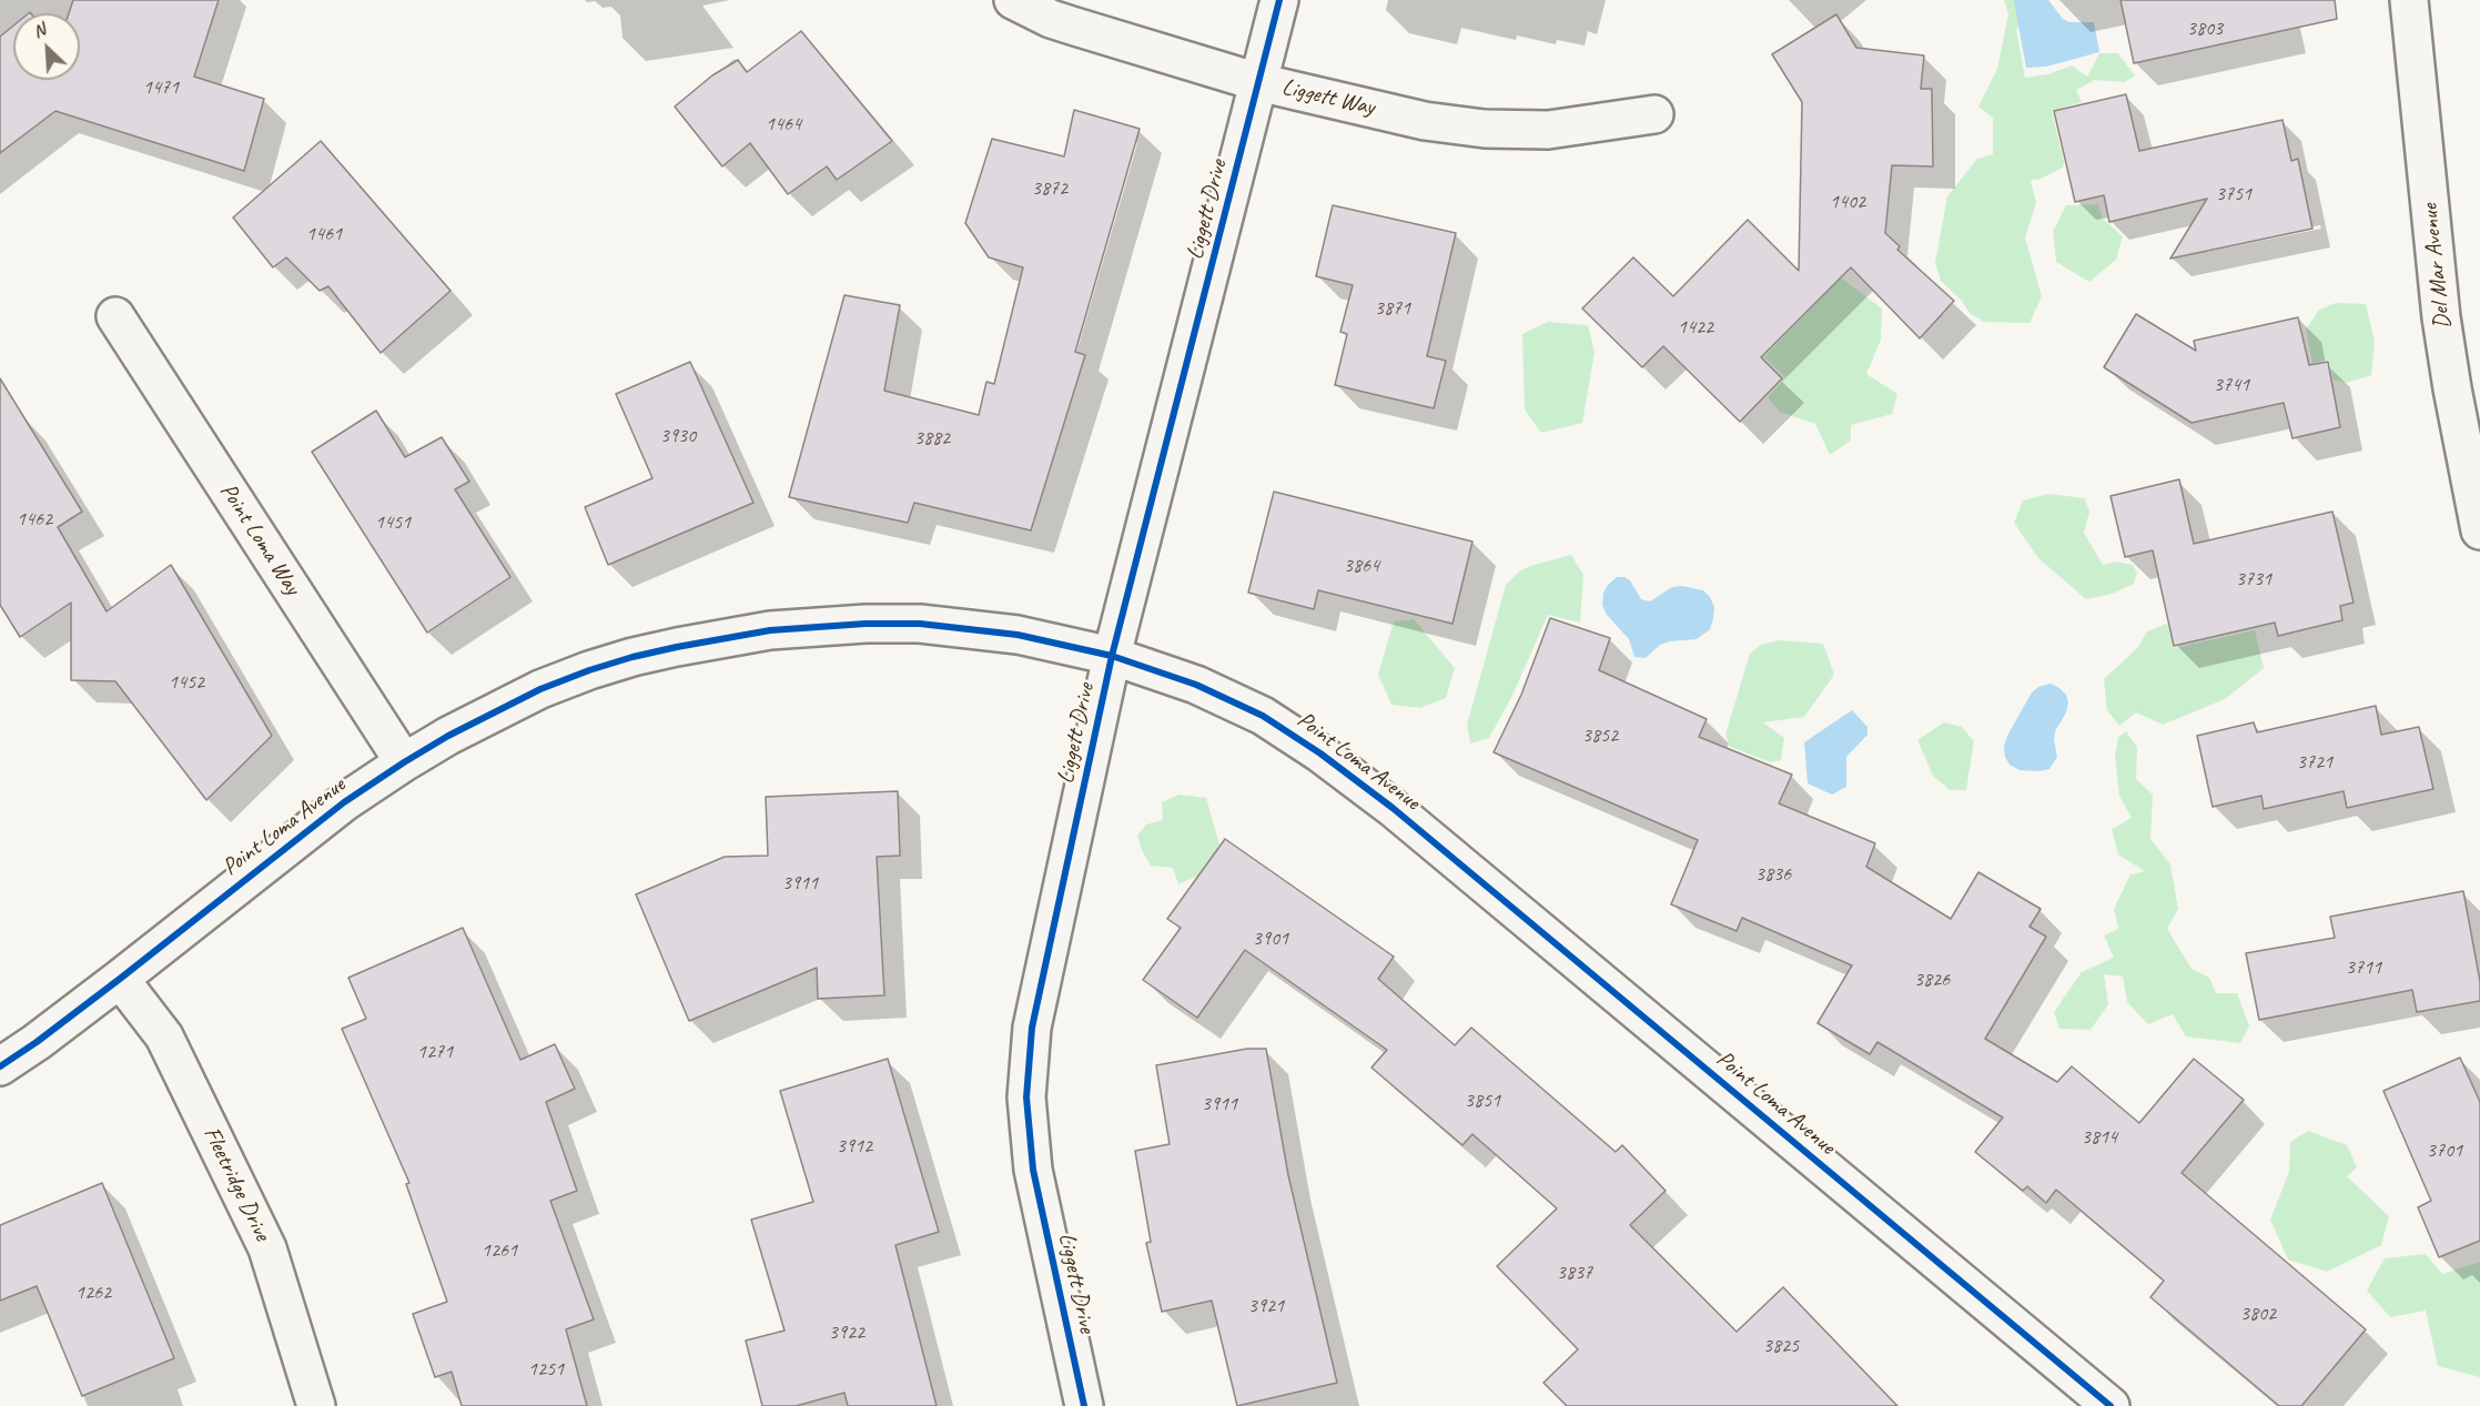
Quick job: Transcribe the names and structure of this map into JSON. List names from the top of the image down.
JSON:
{
  "streets": {
    "street": [
      "Liggett Way",
      "Liggett Drive",
      "Del Mar Avenue",
      "Point Loma Way",
      "Point Loma Avenue",
      "Fleetridge Drive"
    ]
  },
  "crossings": [
    ["Liggett Way", "Liggett Drive"],
    ["Liggett Drive", "Point Loma Avenue"],
    ["Point Loma Way", "Point Loma Avenue"],
    ["Point Loma Avenue", "Fleetridge Drive"]
  ],
  "house_numbers": [
    "3803",
    "1471",
    "1464",
    "3872",
    "3751",
    "1402",
    "1461",
    "3871",
    "1422",
    "3741",
    "3930",
    "3882",
    "1462",
    "1451",
    "3864",
    "3731",
    "1452",
    "3852",
    "3721",
    "3836",
    "3911",
    "3901",
    "3711",
    "3826",
    "1271",
    "3851",
    "3911",
    "3814",
    "3912",
    "3701",
    "1261",
    "3837",
    "1262",
    "3921",
    "3802",
    "3922",
    "3825",
    "1251"
  ],
  "north": "top left"
}
